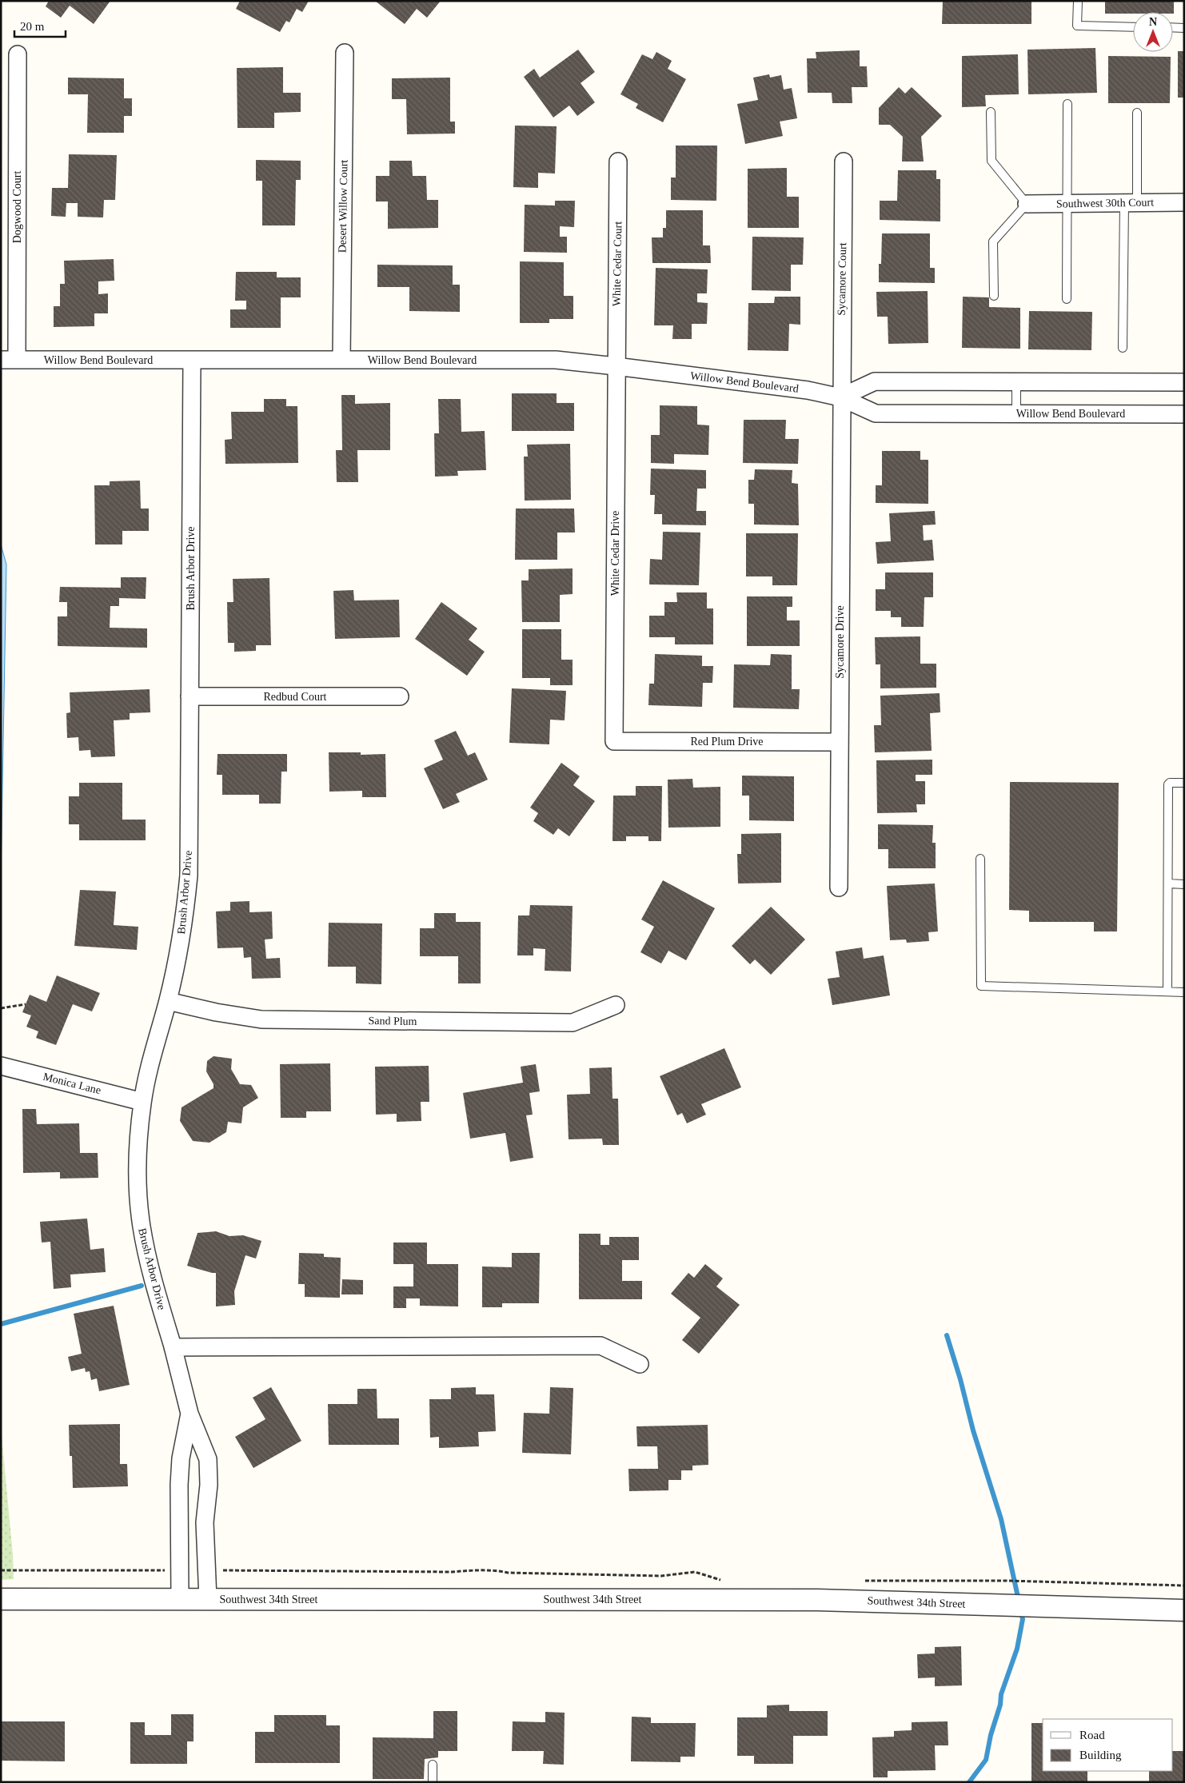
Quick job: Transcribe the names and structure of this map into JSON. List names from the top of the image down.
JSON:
{
  "streets": {
    "street": [
      "Southwest 30th Court",
      "Desert Willow Court",
      "Dogwood Court",
      "White Cedar Court",
      "Sycamore Court",
      "Willow Bend Boulevard",
      "White Cedar Drive",
      "Brush Arbor Drive",
      "Sycamore Drive",
      "Redbud Court",
      "Red Plum Drive",
      "Sand Plum",
      "Monica Lane",
      "Southwest 34th Street"
    ]
  },
  "crossings": [
    ["Desert Willow Court", "Willow Bend Boulevard"],
    ["Dogwood Court", "Willow Bend Boulevard"],
    ["White Cedar Court", "Willow Bend Boulevard"],
    ["White Cedar Court", "White Cedar Drive"],
    ["Sycamore Court", "Willow Bend Boulevard"],
    ["Sycamore Court", "Sycamore Drive"],
    ["Willow Bend Boulevard", "White Cedar Drive"],
    ["Willow Bend Boulevard", "Brush Arbor Drive"],
    ["Willow Bend Boulevard", "Sycamore Drive"],
    ["White Cedar Drive", "Red Plum Drive"],
    ["Brush Arbor Drive", "Redbud Court"],
    ["Brush Arbor Drive", "Sand Plum"],
    ["Brush Arbor Drive", "Monica Lane"],
    ["Brush Arbor Drive", "Southwest 34th Street"],
    ["Sycamore Drive", "Red Plum Drive"]
  ],
  "legend": ["Road", "Building"],
  "scale_bar": "20 m",
  "north": "top"
}
